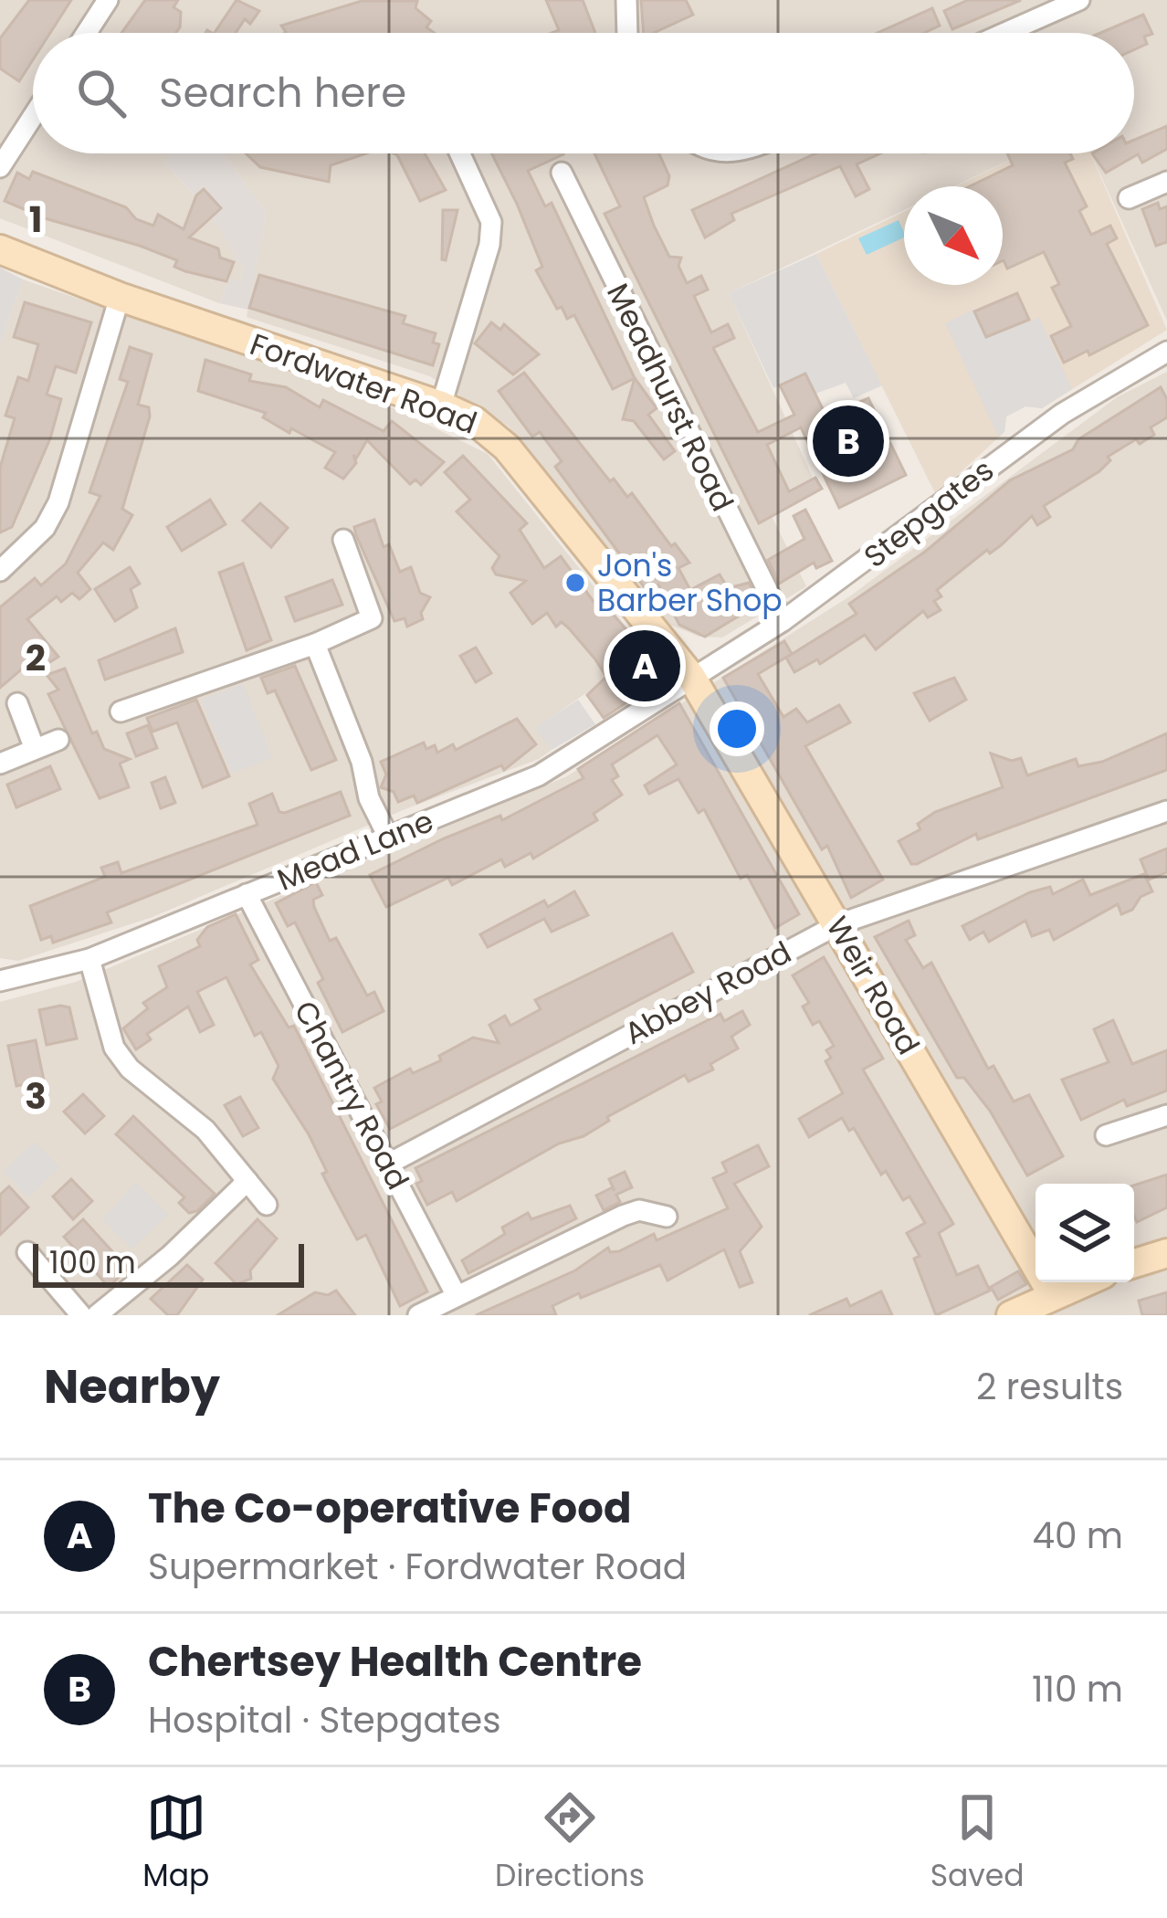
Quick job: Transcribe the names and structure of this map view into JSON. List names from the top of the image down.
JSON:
{
  "streets": {
    "main road": ["Fordwater Road", "Weir Road"],
    "street": [
      "Meadhurst Road",
      "Stepgates",
      "Mead Lane",
      "Abbey Road",
      "Chantry Road"
    ]
  },
  "crossings": [
    ["Fordwater Road", "Stepgates"],
    ["Fordwater Road", "Mead Lane"],
    ["Fordwater Road", "Weir Road"],
    ["Meadhurst Road", "Stepgates"],
    ["Stepgates", "Mead Lane"],
    ["Stepgates", "Weir Road"],
    ["Mead Lane", "Weir Road"],
    ["Mead Lane", "Chantry Road"],
    ["Weir Road", "Abbey Road"],
    ["Abbey Road", "Chantry Road"]
  ],
  "places": ["Jon's Barber Shop"],
  "scale_bar": "100 m",
  "north": "bottom right",
  "page": {
    "search": "Search here",
    "pins": ["B", "A"],
    "scale": "100 m",
    "heading": ["Nearby", "2 results"],
    "list": [
      {
        "mark": "A",
        "name": "The Co-operative Food",
        "note": "Supermarket · Fordwater Road",
        "value": "40 m"
      },
      {
        "mark": "B",
        "name": "Chertsey Health Centre",
        "note": "Hospital · Stepgates",
        "value": "110 m"
      }
    ],
    "nav": ["Map", "Directions", "Saved"]
  },
  "grid": {
    "rows": ["1", "2", "3"]
  }
}
